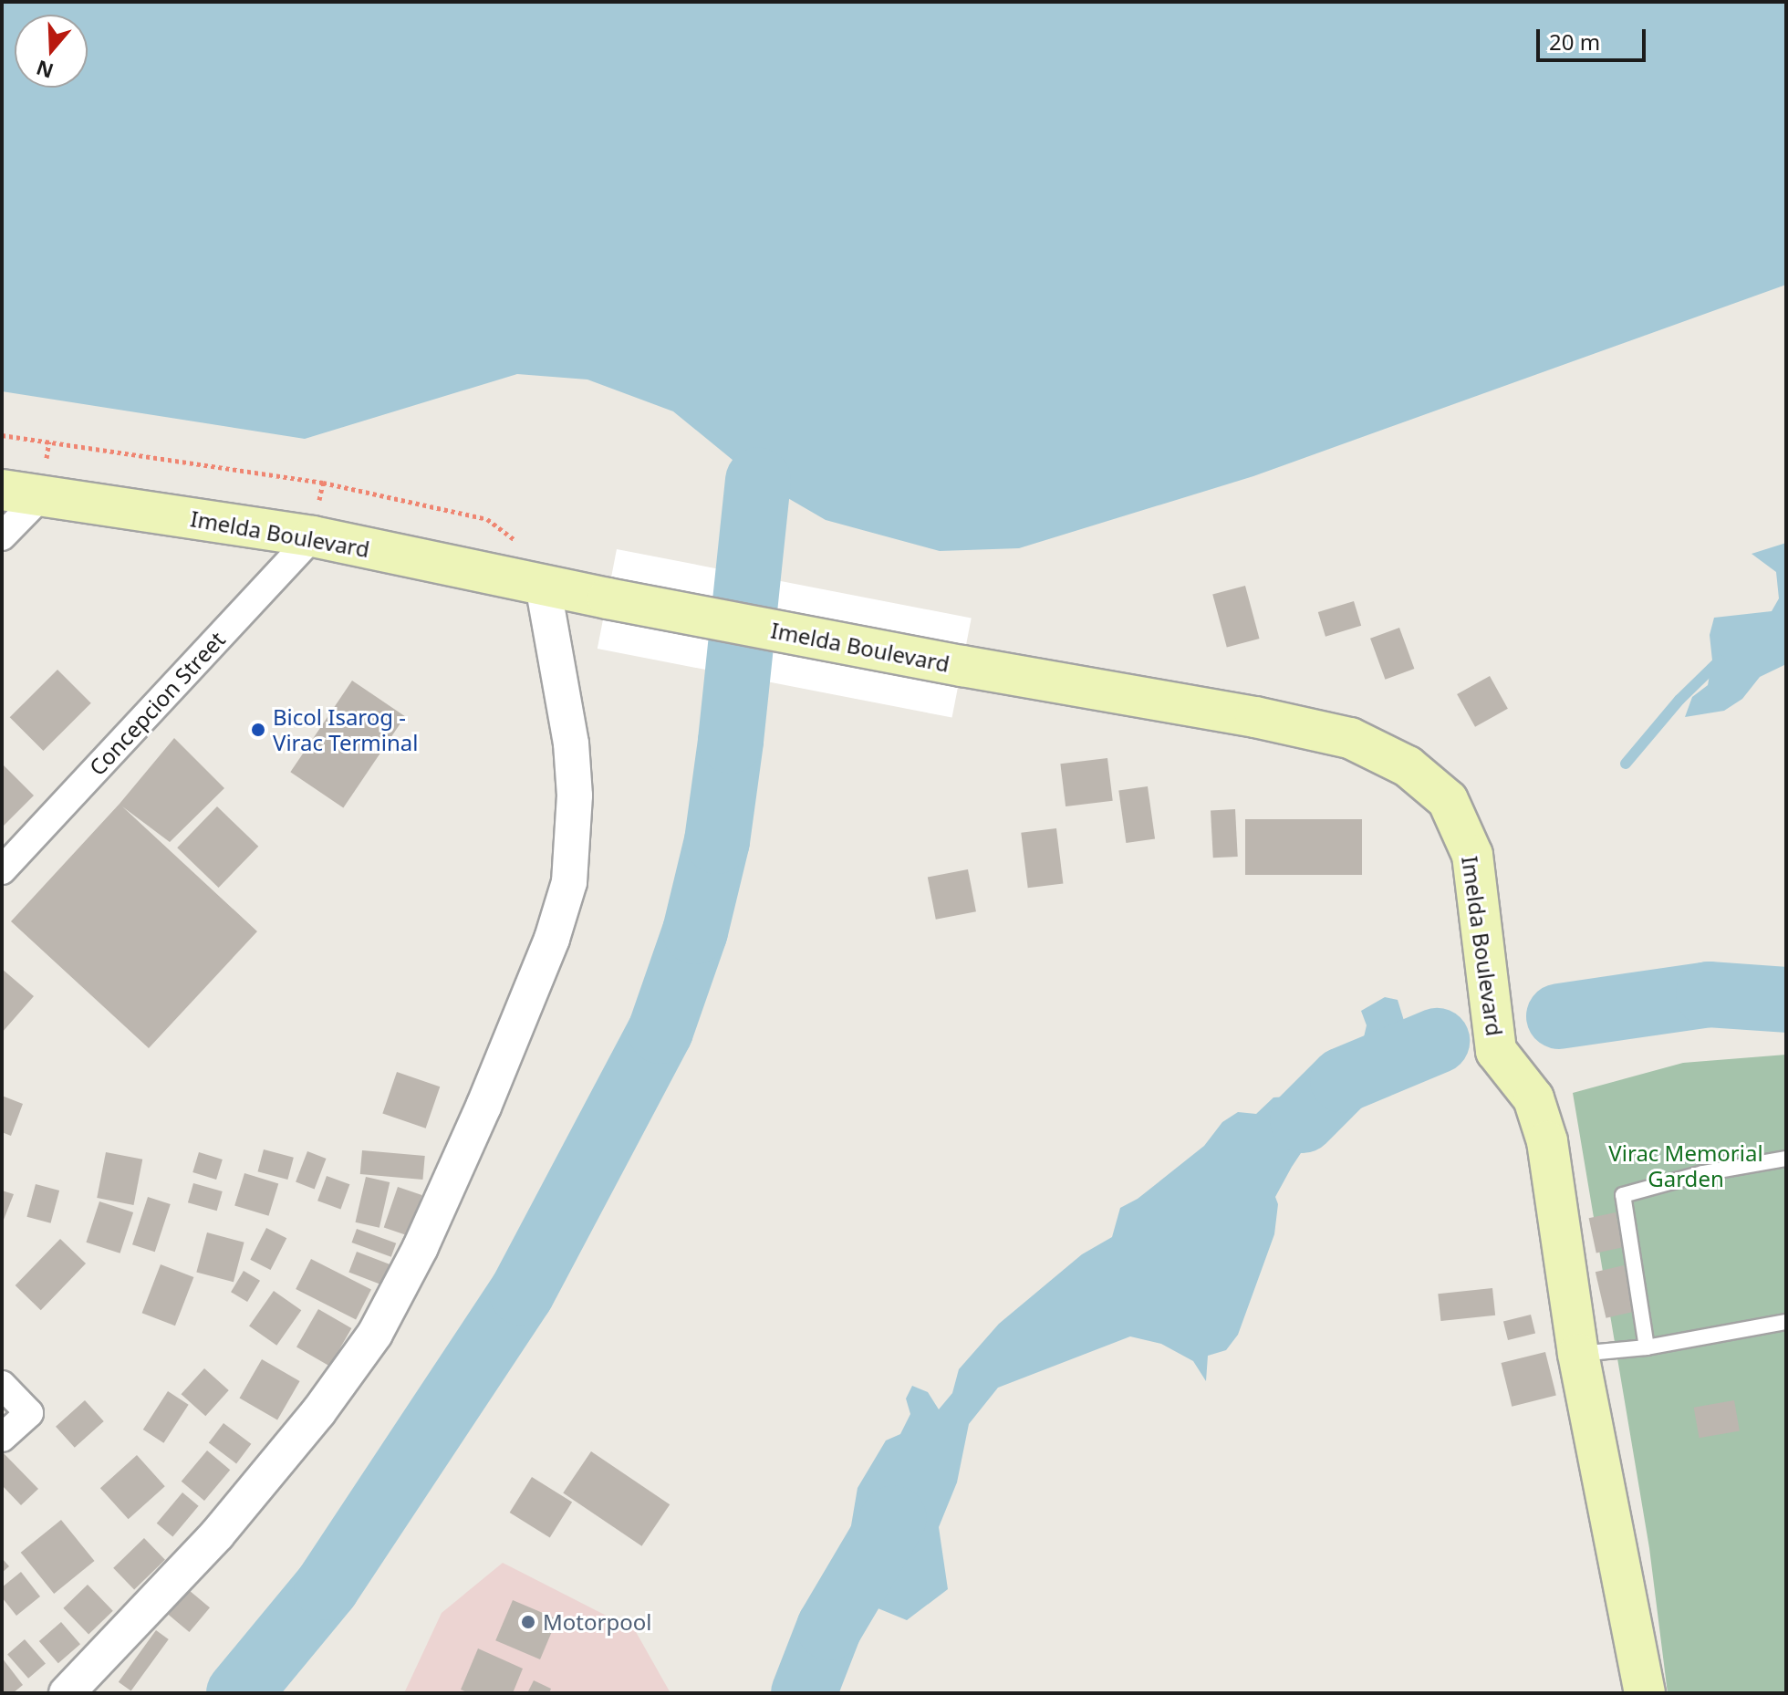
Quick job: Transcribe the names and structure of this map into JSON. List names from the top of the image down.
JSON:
{
  "streets": {
    "main road": ["Imelda Boulevard"],
    "street": ["Concepcion Street"]
  },
  "crossings": [
    ["Imelda Boulevard", "Concepcion Street"]
  ],
  "parks": ["Virac Memorial Garden"],
  "places": ["Bicol Isarog - Virac Terminal", "Motorpool"],
  "scale_bar": "20 m",
  "north": "bottom"
}
